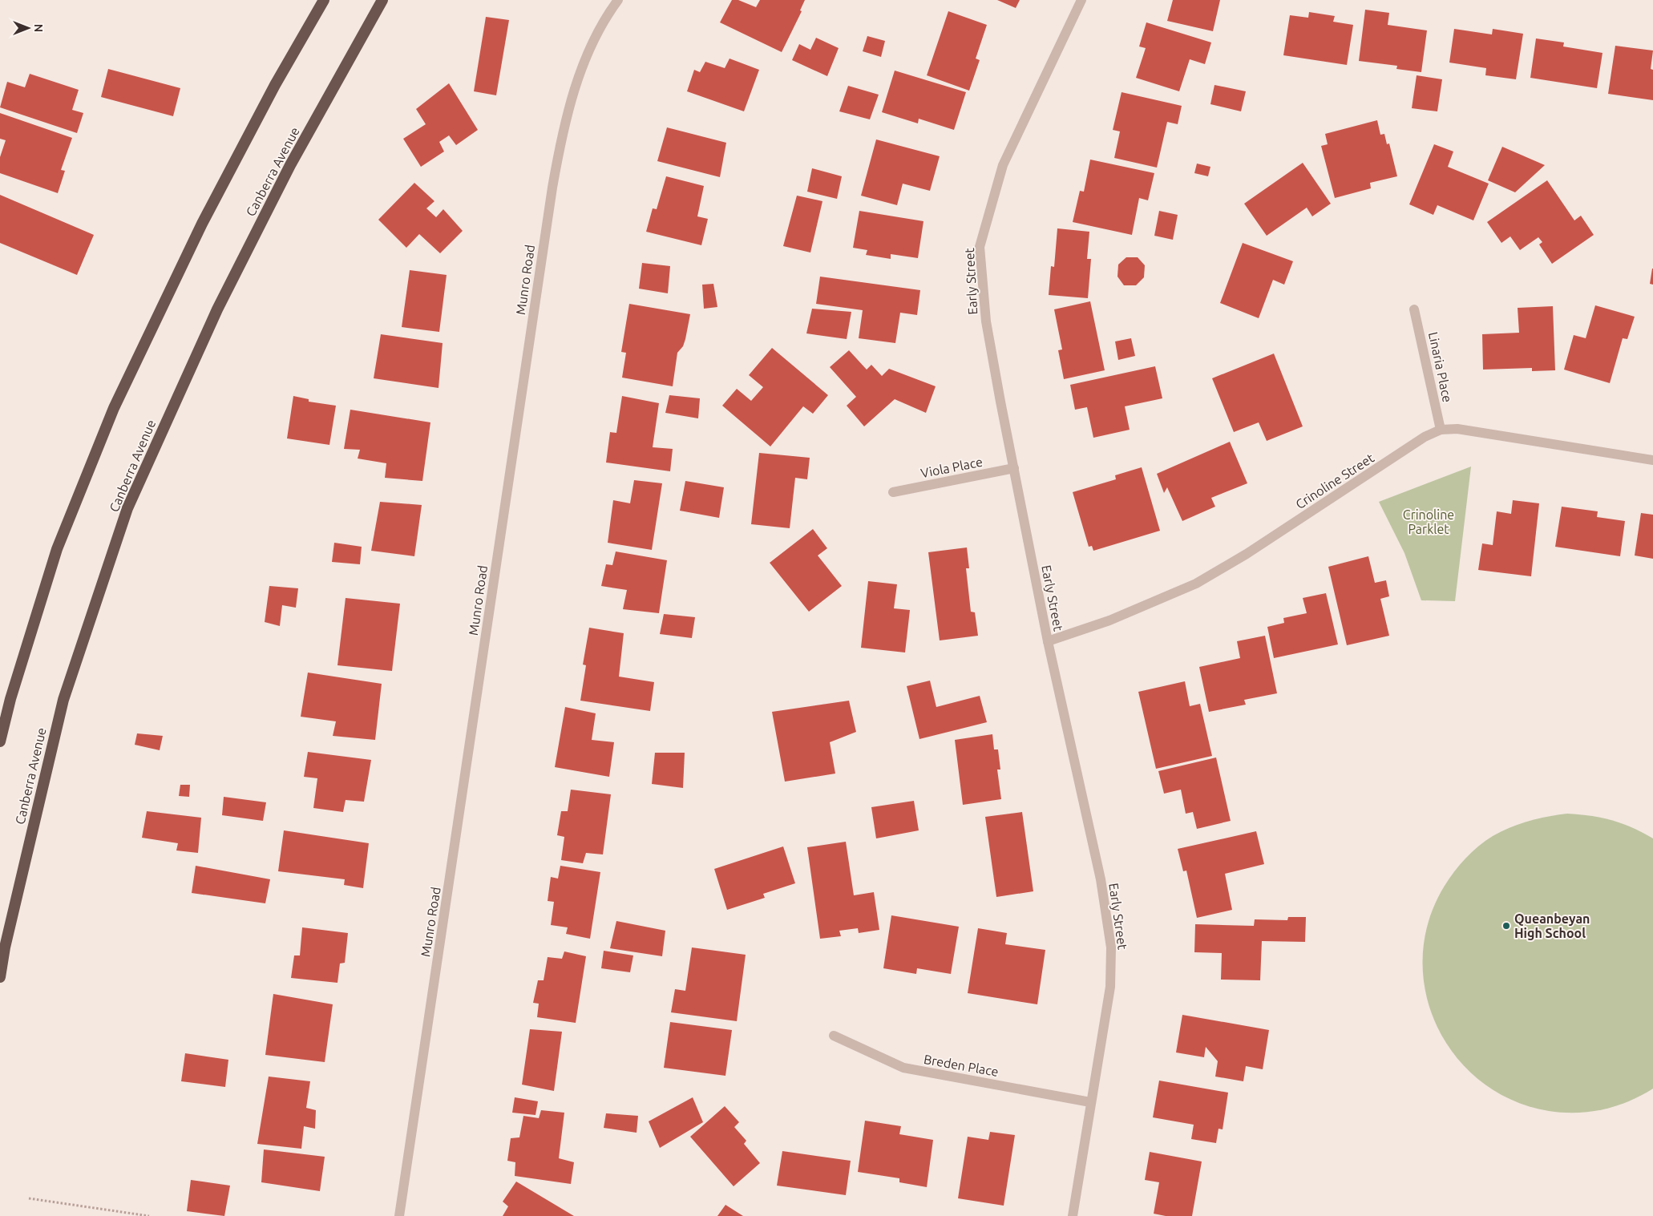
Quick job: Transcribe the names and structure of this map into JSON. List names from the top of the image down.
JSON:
{
  "streets": {
    "highway": ["Canberra Avenue"],
    "street": [
      "Munro Road",
      "Early Street",
      "Linaria Place",
      "Viola Place",
      "Crinoline Street",
      "Breden Place"
    ]
  },
  "crossings": [
    ["Early Street", "Viola Place"],
    ["Early Street", "Crinoline Street"],
    ["Early Street", "Breden Place"],
    ["Linaria Place", "Crinoline Street"]
  ],
  "parks": ["Crinoline Parklet"],
  "places": ["Queanbeyan High School"],
  "north": "right"
}
